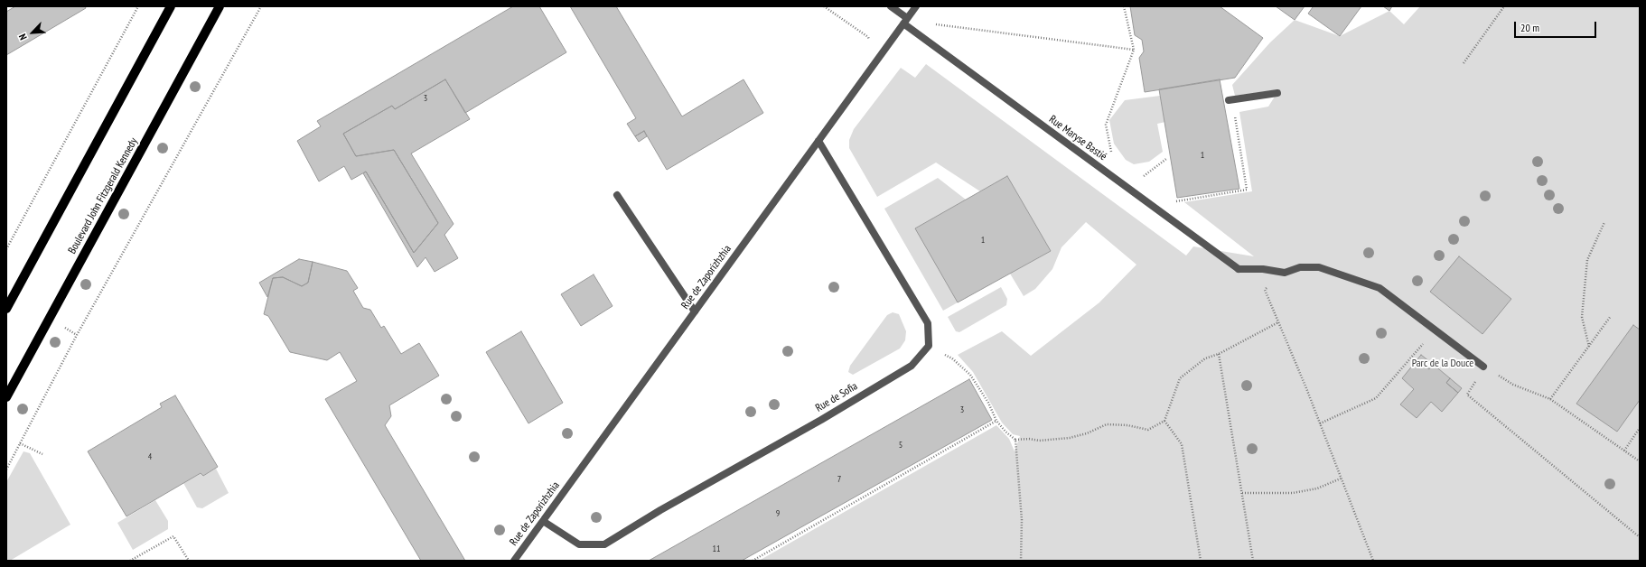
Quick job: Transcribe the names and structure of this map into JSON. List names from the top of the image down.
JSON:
{
  "streets": {
    "main road": ["Boulevard John Fitzgerald Kennedy"],
    "street": ["Rue Maryse Bastié", "Rue de Zaporizhzhia", "Rue de Sofia"]
  },
  "crossings": [
    ["Rue Maryse Bastié", "Rue de Zaporizhzhia"],
    ["Rue de Zaporizhzhia", "Rue de Sofia"]
  ],
  "parks": ["Parc de la Douce"],
  "house_numbers": [
    "3",
    "1",
    "1",
    "3",
    "5",
    "4",
    "7",
    "9",
    "11"
  ],
  "scale_bar": "20 m",
  "north": "bottom left"
}
